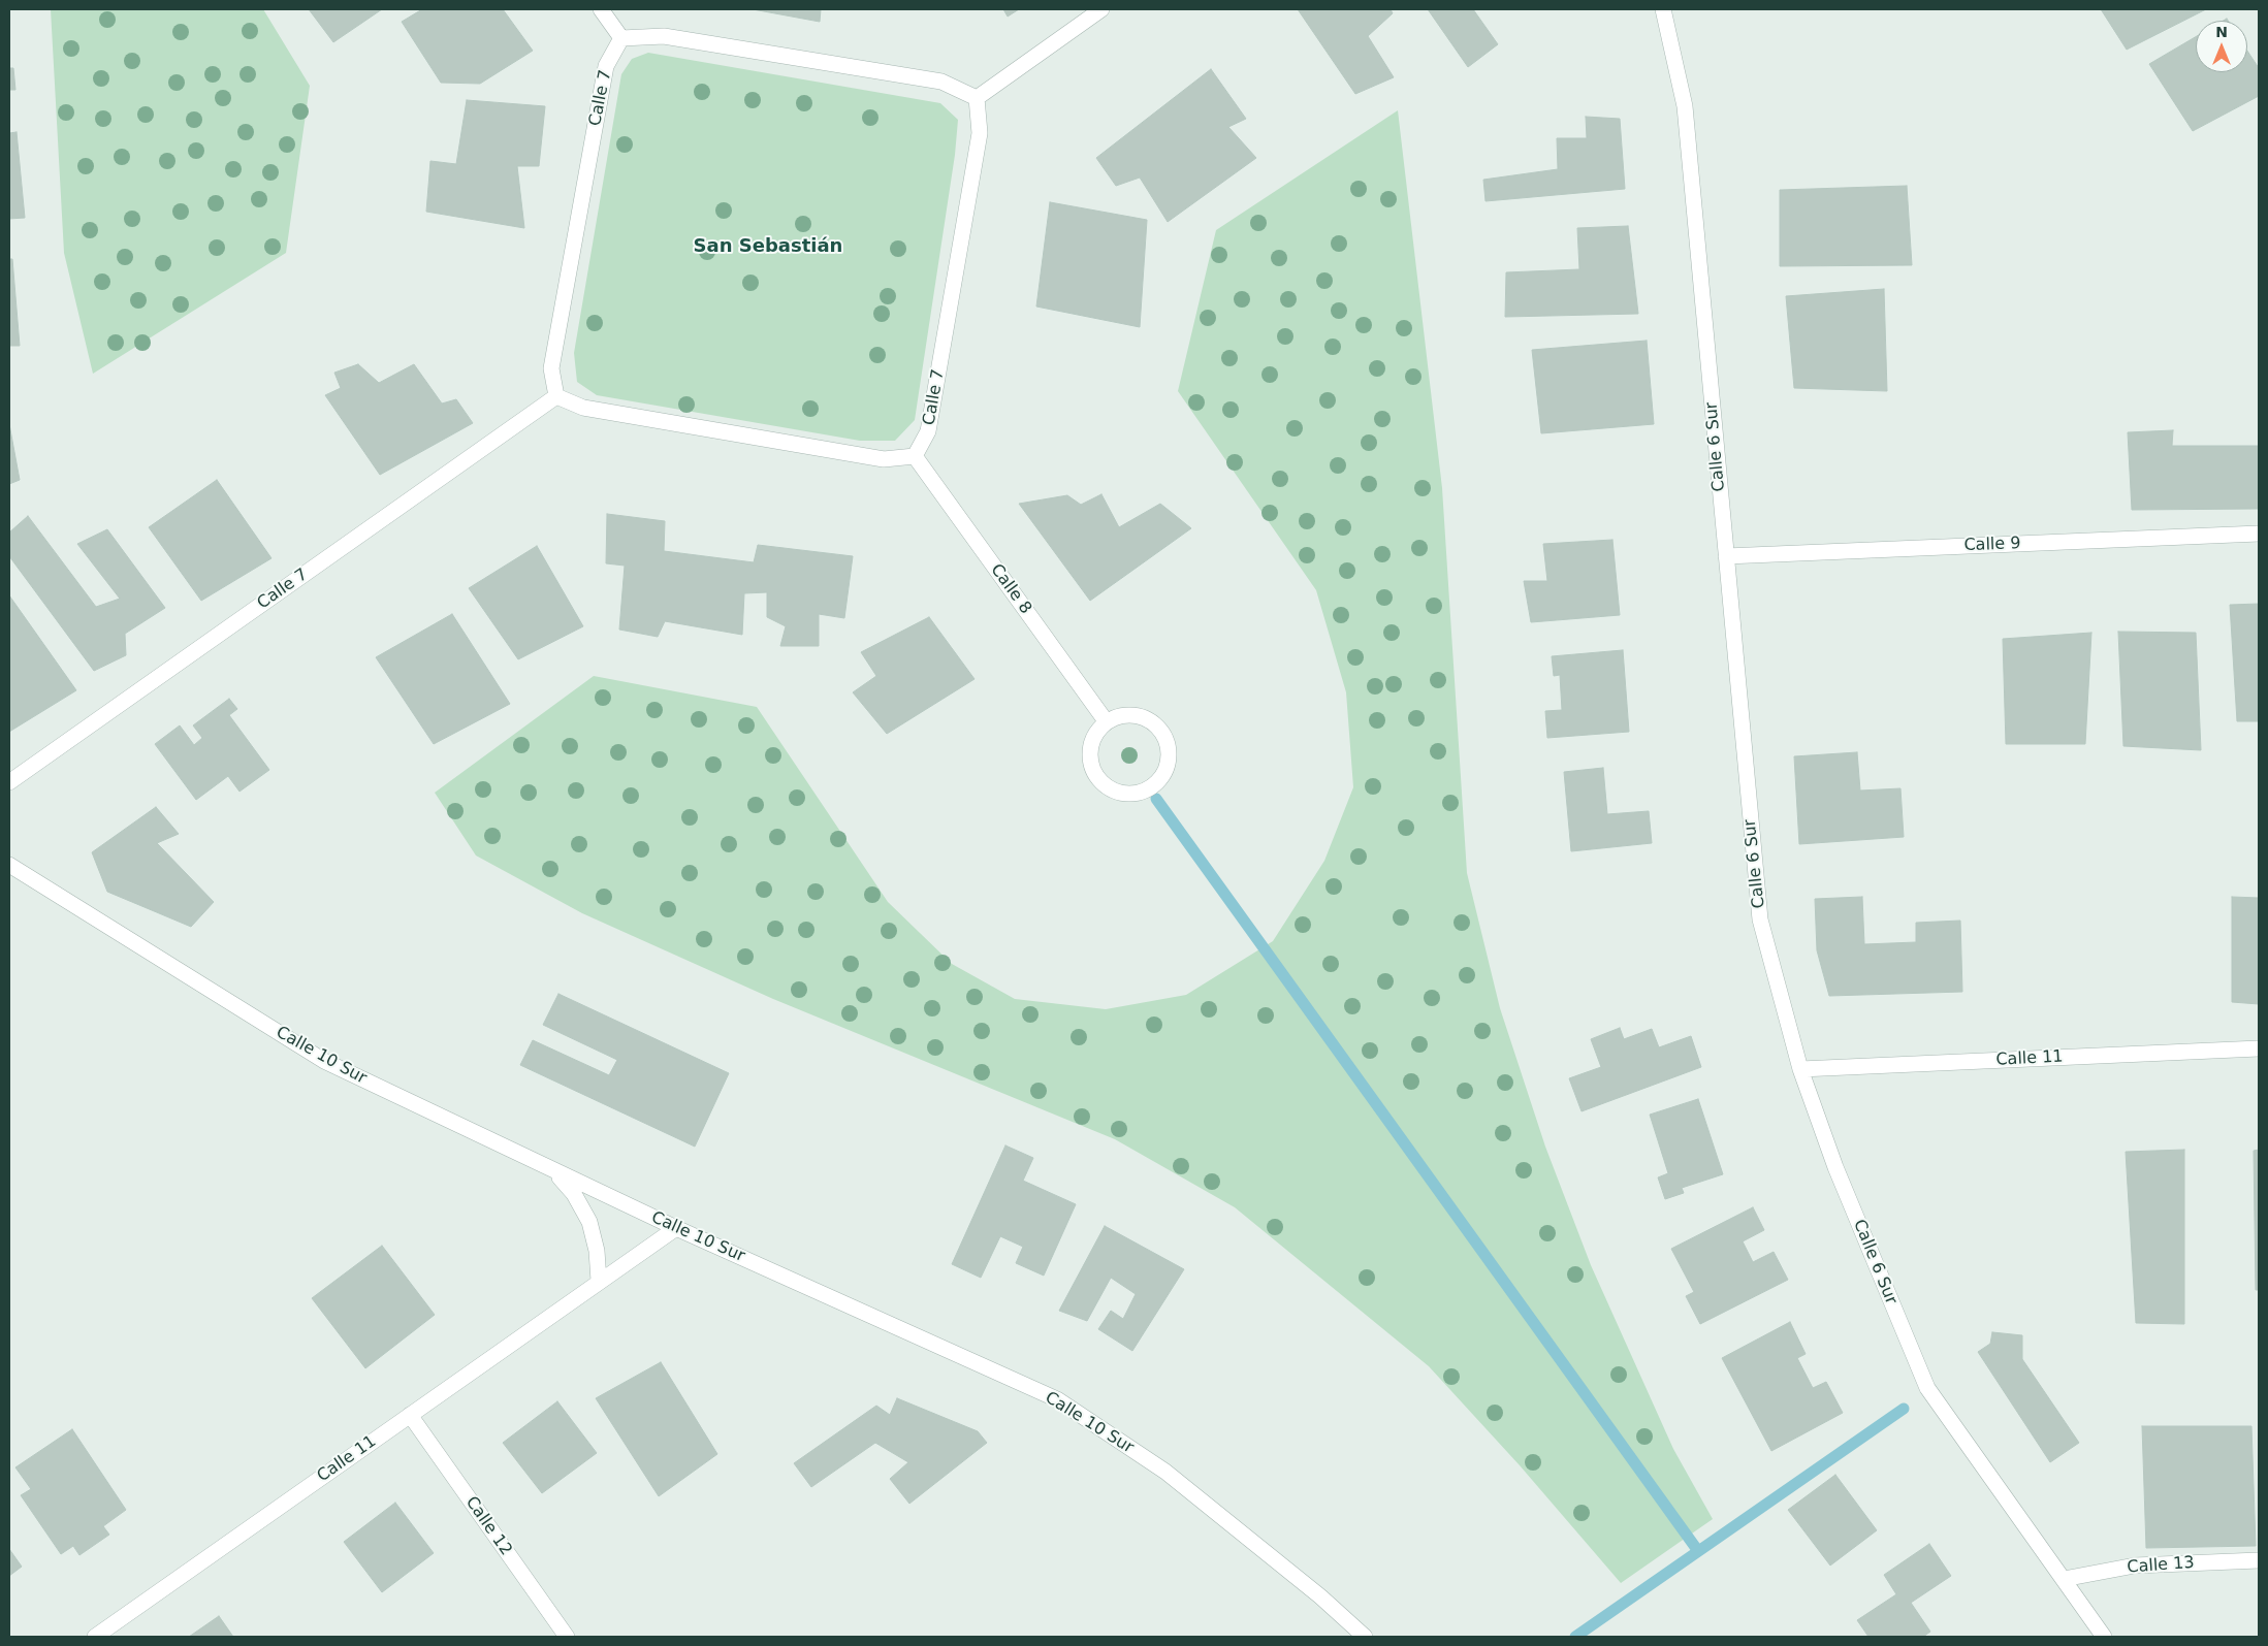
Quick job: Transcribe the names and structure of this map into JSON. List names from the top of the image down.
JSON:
{
  "streets": {
    "street": [
      "Calle 7",
      "Calle 6 Sur",
      "Calle 9",
      "Calle 8",
      "Calle 10 Sur",
      "Calle 11",
      "Calle 12",
      "Calle 13"
    ]
  },
  "crossings": [
    ["Calle 7", "Calle 8"],
    ["Calle 6 Sur", "Calle 9"],
    ["Calle 6 Sur", "Calle 11"],
    ["Calle 6 Sur", "Calle 13"],
    ["Calle 10 Sur", "Calle 11"],
    ["Calle 11", "Calle 12"]
  ],
  "districts": ["San Sebastián"],
  "north": "top"
}
